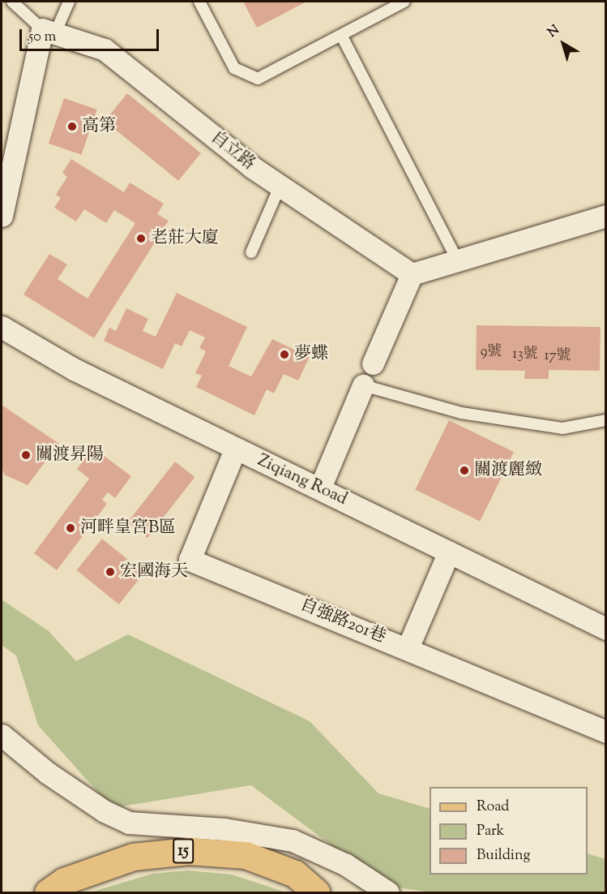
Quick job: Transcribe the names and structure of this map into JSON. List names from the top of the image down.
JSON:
{
  "streets": {
    "main road": ["15"],
    "street": ["自立路", "Ziqiang Road", "自強路201巷"]
  },
  "crossings": [
    ["Ziqiang Road", "自強路201巷"]
  ],
  "places": [
    "高第",
    "老莊大廈",
    "夢蝶",
    "關渡昇陽",
    "關渡麗緻",
    "河畔皇宮B區",
    "宏國海天"
  ],
  "house_numbers": ["9號", "13號", "17號"],
  "legend": ["Road", "Park", "Building"],
  "scale_bar": "50 m",
  "north": "top left"
}
